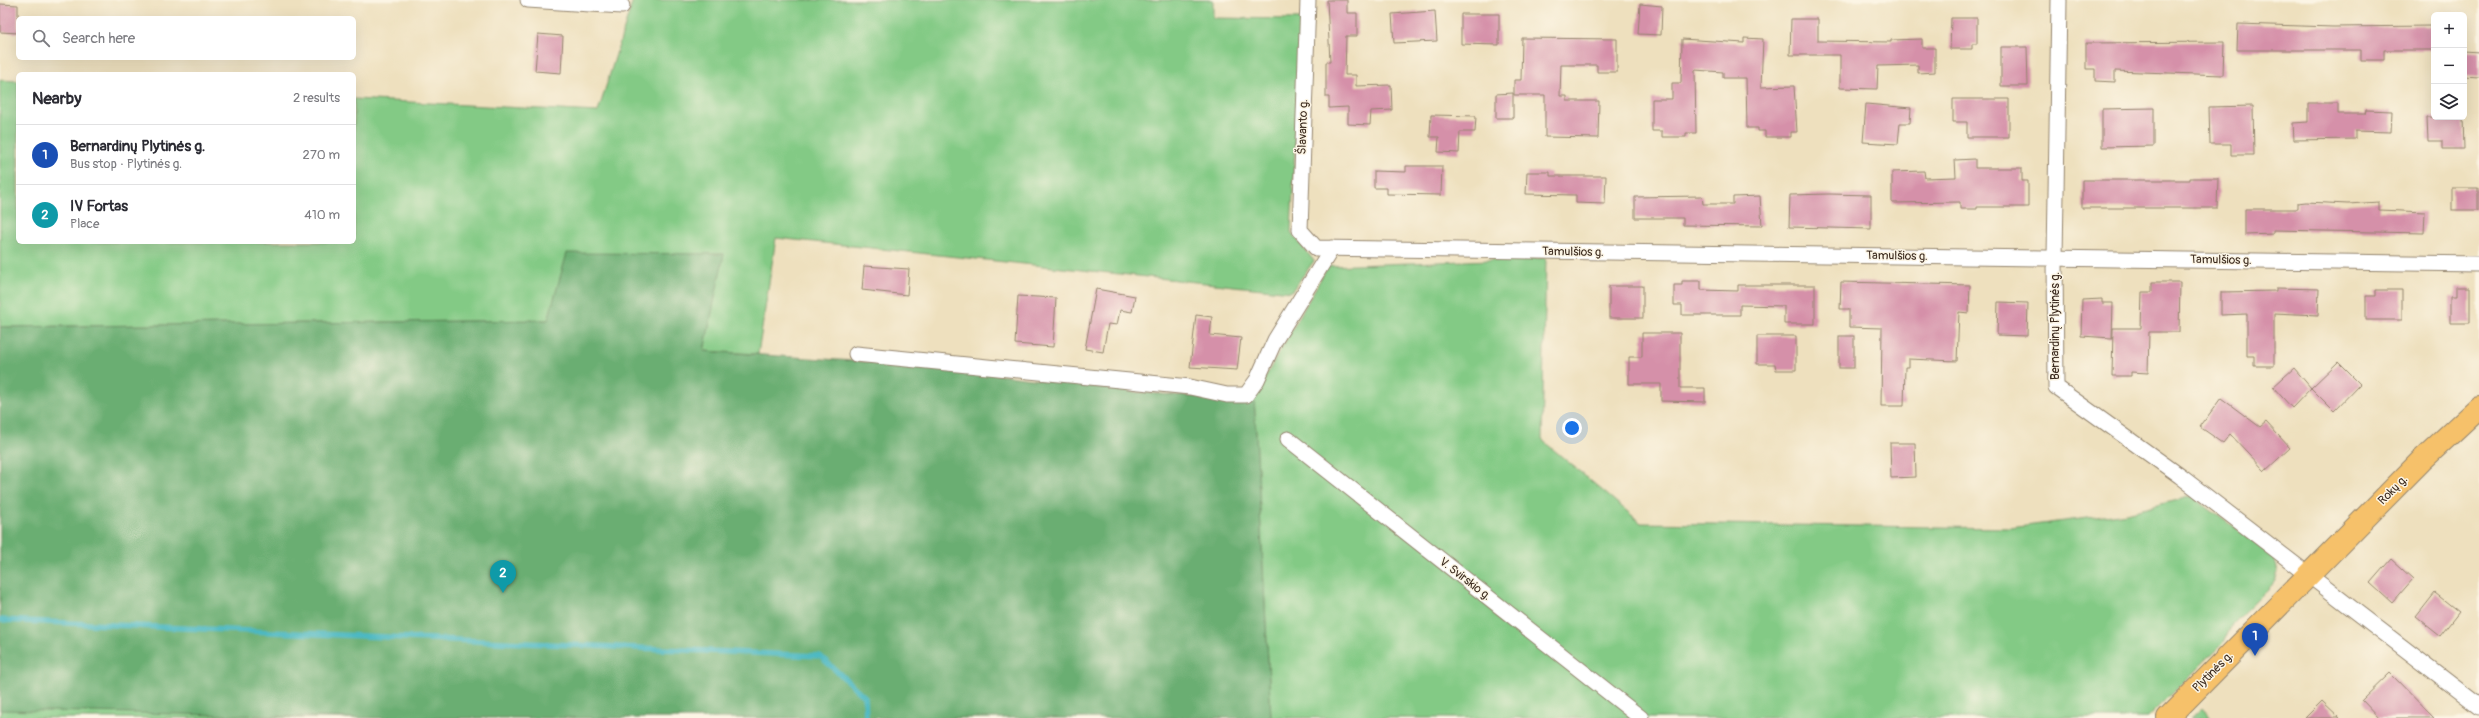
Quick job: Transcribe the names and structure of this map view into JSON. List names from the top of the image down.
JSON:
{
  "streets": {
    "main road": ["Rokų g.", "Plytinės g."],
    "street": [
      "Šlavanto g.",
      "Tamulšios g.",
      "Bernardinų Plytinės g.",
      "V. Svirskio g."
    ]
  },
  "crossings": [
    ["Šlavanto g.", "Tamulšios g."],
    ["Tamulšios g.", "Bernardinų Plytinės g."],
    ["Bernardinų Plytinės g.", "Rokų g."],
    ["Bernardinų Plytinės g.", "Plytinės g."],
    ["Rokų g.", "Plytinės g."]
  ],
  "page": {
    "map_buttons": ["+", "−"],
    "search": "Search here",
    "heading": ["Nearby", "2 results"],
    "list": [
      {
        "mark": "1",
        "name": "Bernardinų Plytinės g.",
        "note": "Bus stop · Plytinės g.",
        "value": "270 m"
      },
      {
        "mark": "2",
        "name": "IV Fortas",
        "note": "Place",
        "value": "410 m"
      }
    ],
    "pins": ["2", "1"]
  }
}
